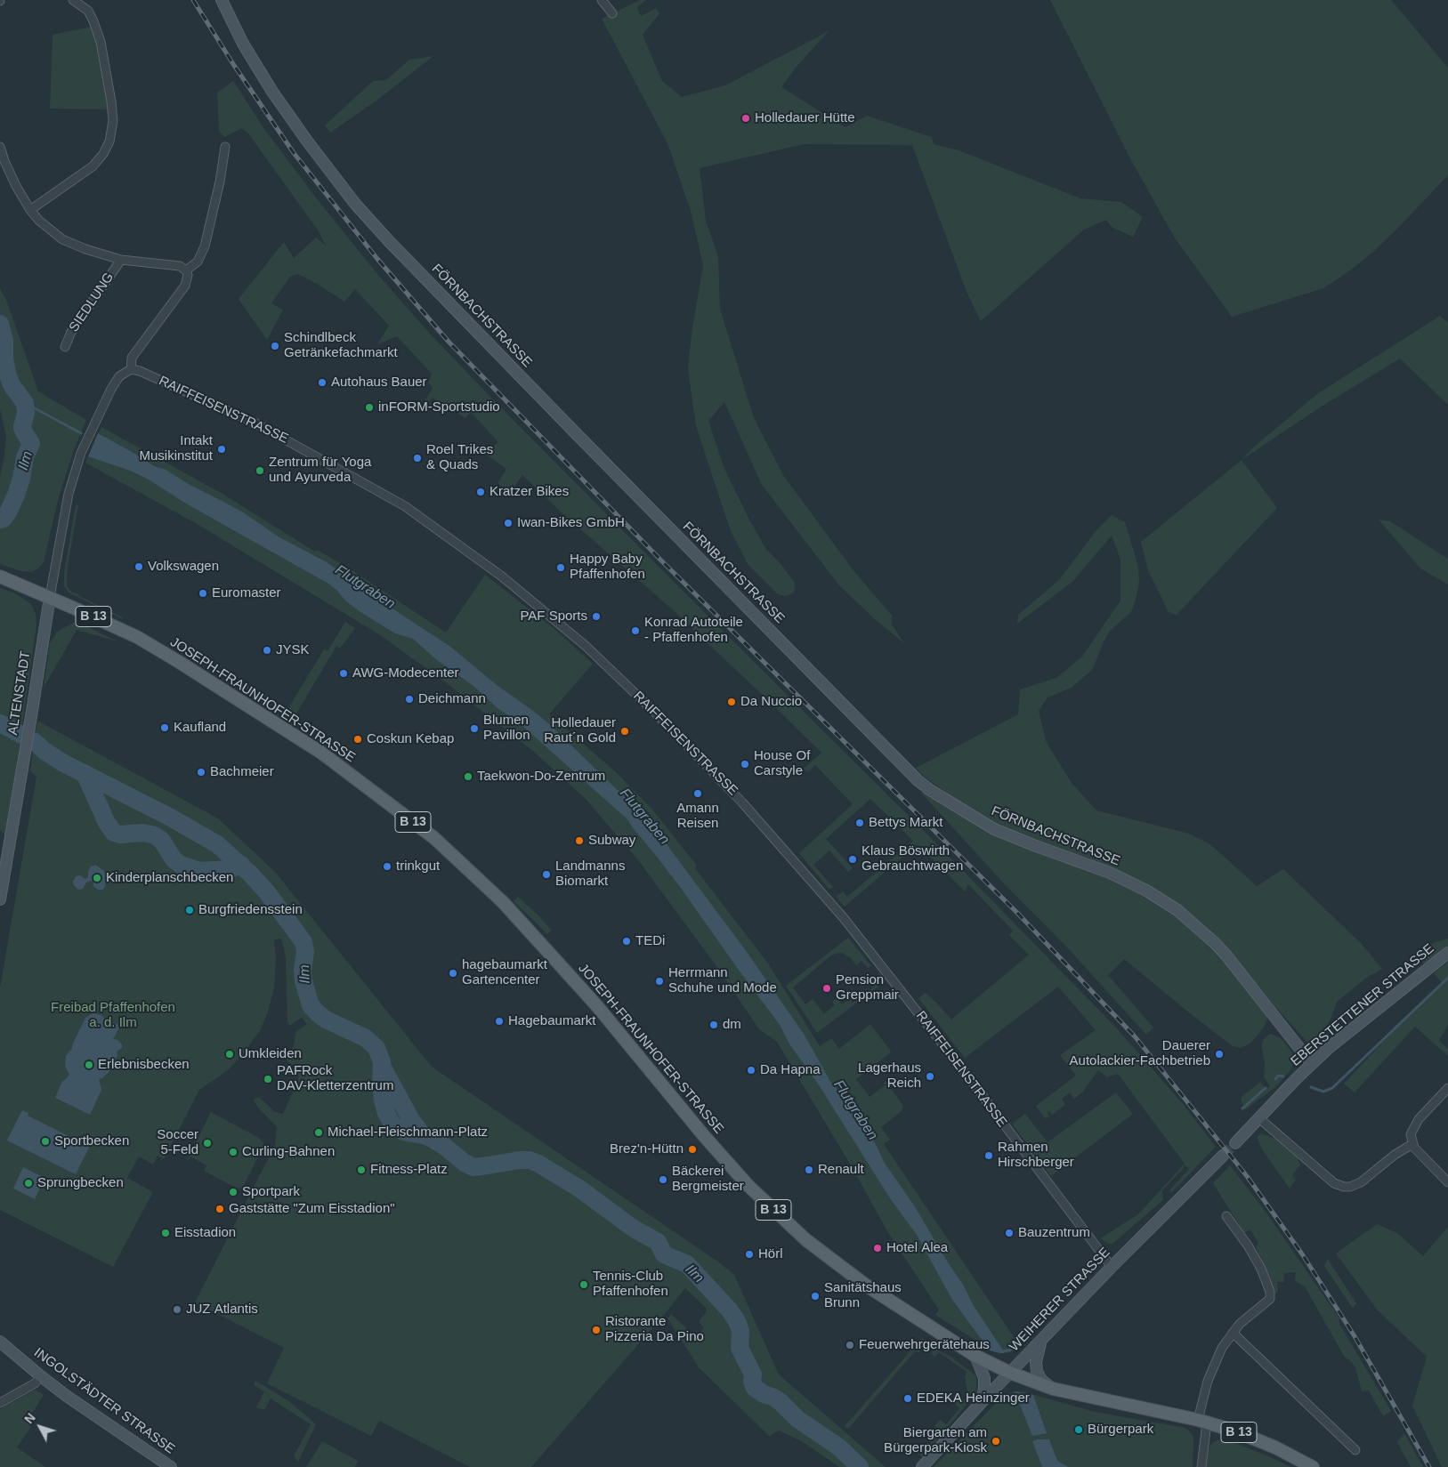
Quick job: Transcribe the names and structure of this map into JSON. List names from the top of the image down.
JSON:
{
  "streets": {
    "main road": ["B 13", "JOSEPH-FRAUNHOFER-STRASSE"],
    "street": [
      "SIEDLUNG",
      "FÖRNBACHSTRASSE",
      "RAIFFEISENSTRASSE",
      "ALTENSTADT",
      "EBERSTETTENER STRASSE",
      "WEIHERER STRASSE",
      "INGOLSTÄDTER STRASSE"
    ]
  },
  "crossings": [
    ["FÖRNBACHSTRASSE", "EBERSTETTENER STRASSE"],
    ["RAIFFEISENSTRASSE", "WEIHERER STRASSE"],
    ["ALTENSTADT", "JOSEPH-FRAUNHOFER-STRASSE"],
    ["JOSEPH-FRAUNHOFER-STRASSE", "WEIHERER STRASSE"]
  ],
  "water": ["Ilm", "Flutgraben"],
  "parks": ["Freibad Pfaffenhofen a. d. Ilm"],
  "places": [
    "Holledauer Hütte",
    "Schindlbeck Getränkefachmarkt",
    "Autohaus Bauer",
    "inFORM-Sportstudio",
    "Intakt Musikinstitut",
    "Roel Trikes & Quads",
    "Zentrum für Yoga und Ayurveda",
    "Kratzer Bikes",
    "Iwan-Bikes GmbH",
    "Volkswagen",
    "Happy Baby Pfaffenhofen",
    "Euromaster",
    "PAF Sports",
    "Konrad Autoteile - Pfaffenhofen",
    "JYSK",
    "AWG-Modecenter",
    "Deichmann",
    "Da Nuccio",
    "Kaufland",
    "Blumen Pavillon",
    "Holledauer Raut´n Gold",
    "Coskun Kebap",
    "House Of Carstyle",
    "Bachmeier",
    "Taekwon-Do-Zentrum",
    "Amann Reisen",
    "Bettys Markt",
    "Subway",
    "Klaus Böswirth Gebrauchtwagen",
    "trinkgut",
    "Landmanns Biomarkt",
    "Kinderplanschbecken",
    "Burgfriedensstein",
    "TEDi",
    "hagebaumarkt Gartencenter",
    "Herrmann Schuhe und Mode",
    "Pension Greppmair",
    "Hagebaumarkt",
    "dm",
    "Umkleiden",
    "Dauerer Autolackier-Fachbetrieb",
    "Erlebnisbecken",
    "Da Hapna",
    "Lagerhaus Reich",
    "PAFRock DAV-Kletterzentrum",
    "Michael-Fleischmann-Platz",
    "Sportbecken",
    "Soccer 5-Feld",
    "Brez'n-Hüttn",
    "Curling-Bahnen",
    "Rahmen Hirschberger",
    "Fitness-Platz",
    "Renault",
    "Bäckerei Bergmeister",
    "Sprungbecken",
    "Sportpark",
    "Gaststätte \"Zum Eisstadion\"",
    "Eisstadion",
    "Bauzentrum",
    "Hotel Alea",
    "Hörl",
    "Tennis-Club Pfaffenhofen",
    "Sanitätshaus Brunn",
    "JUZ Atlantis",
    "Ristorante Pizzeria Da Pino",
    "Feuerwehrgerätehaus",
    "EDEKA Heinzinger",
    "Bürgerpark",
    "Biergarten am Bürgerpark-Kiosk"
  ],
  "north": "top left"
}
